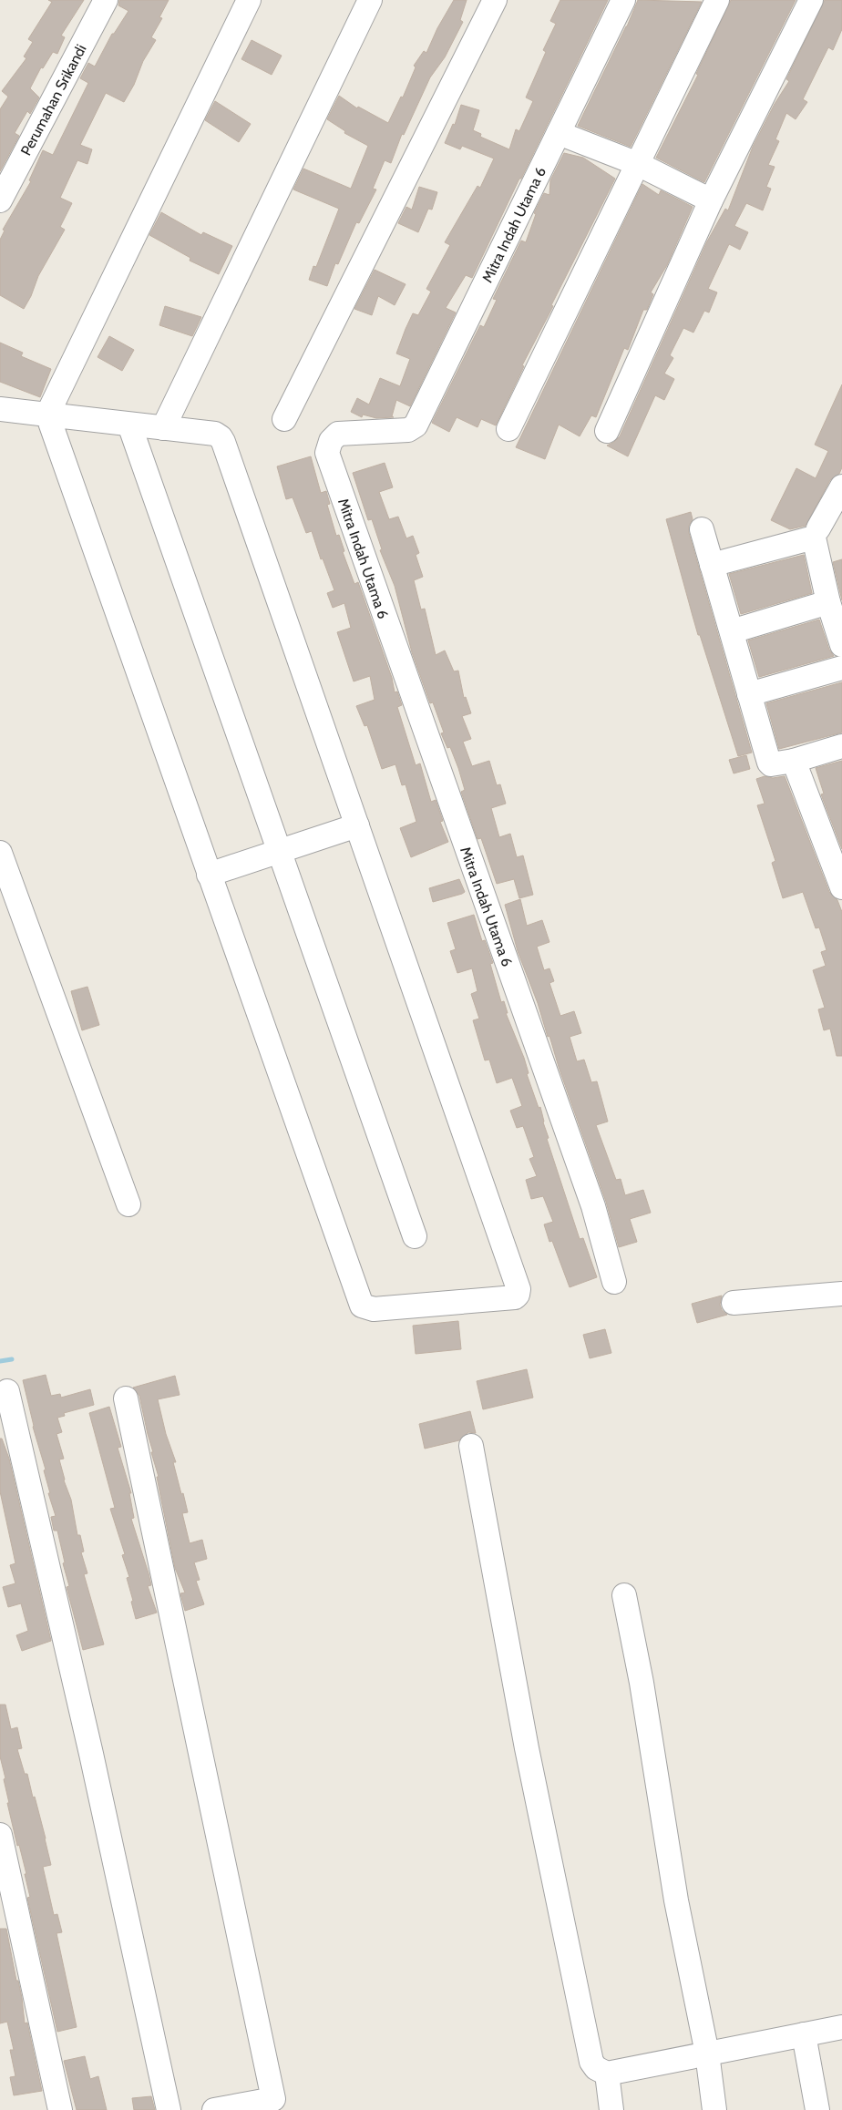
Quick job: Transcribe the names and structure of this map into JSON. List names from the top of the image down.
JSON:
{
  "streets": {
    "street": ["Perumahan Srikandi", "Mitra Indah Utama 6"]
  }
}
